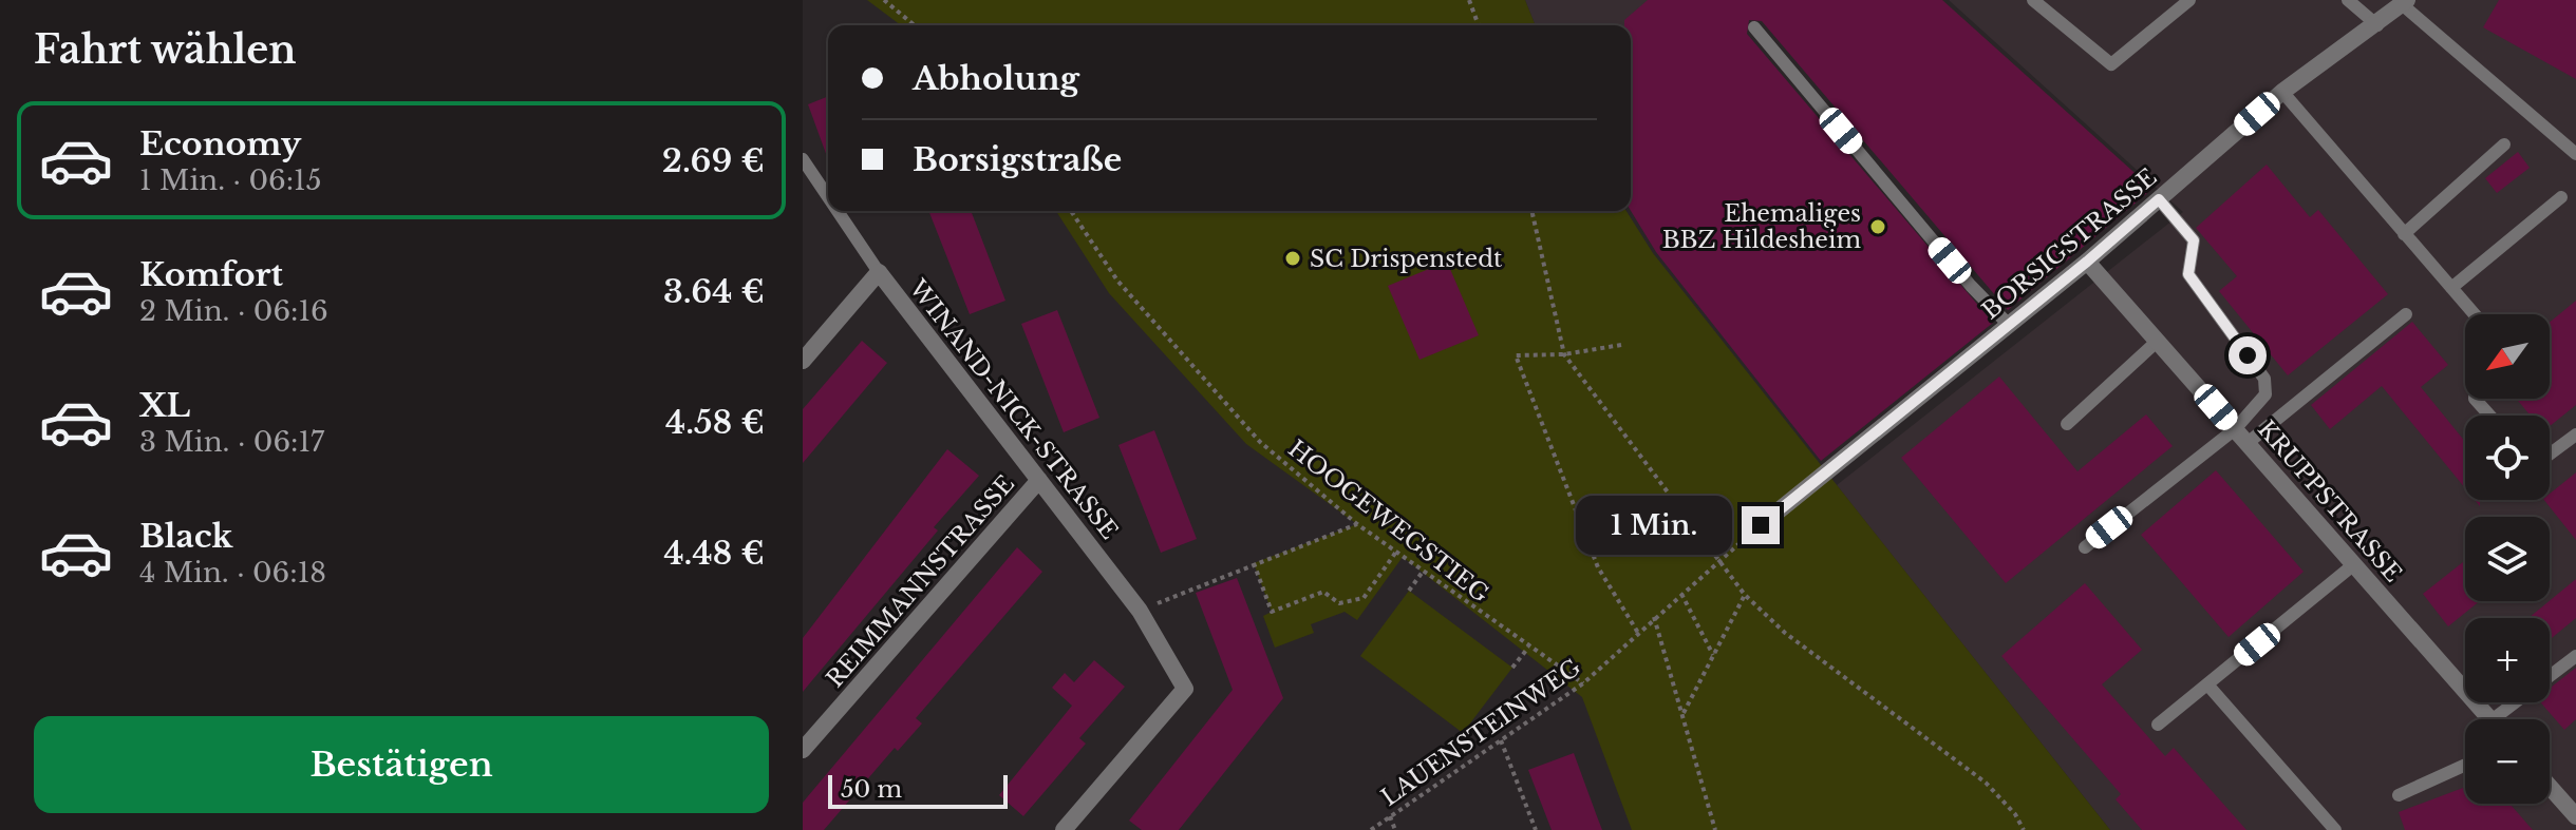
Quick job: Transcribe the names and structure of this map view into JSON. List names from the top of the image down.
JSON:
{
  "streets": {
    "street": [
      "BORSIGSTRASSE",
      "WINAND-NICK-STRASSE",
      "KRUPPSTRASSE",
      "REIMMANNSTRASSE"
    ],
    "path": ["HOOGEWEGSTIEG", "LAUENSTEINWEG"]
  },
  "crossings": [
    ["BORSIGSTRASSE", "KRUPPSTRASSE"],
    ["BORSIGSTRASSE", "LAUENSTEINWEG"],
    ["WINAND-NICK-STRASSE", "REIMMANNSTRASSE"],
    ["HOOGEWEGSTIEG", "LAUENSTEINWEG"]
  ],
  "places": ["Ehemaliges BBZ Hildesheim", "SC Drispenstedt"],
  "scale_bar": "50 m",
  "north": "bottom left",
  "page": {
    "heading": "Fahrt wählen",
    "banner": ["Abholung", "Borsigstraße"],
    "list": [
      {
        "name": "Economy",
        "note": "1 Min. · 06:15",
        "value": "2.69 €"
      },
      {
        "name": "Komfort",
        "note": "2 Min. · 06:16",
        "value": "3.64 €"
      },
      {
        "name": "XL",
        "note": "3 Min. · 06:17",
        "value": "4.58 €"
      },
      {
        "name": "Black",
        "note": "4 Min. · 06:18",
        "value": "4.48 €"
      }
    ],
    "map_buttons": ["+", "−"],
    "bubble": "1 Min.",
    "buttons": "Bestätigen",
    "scale": "50 m"
  }
}
